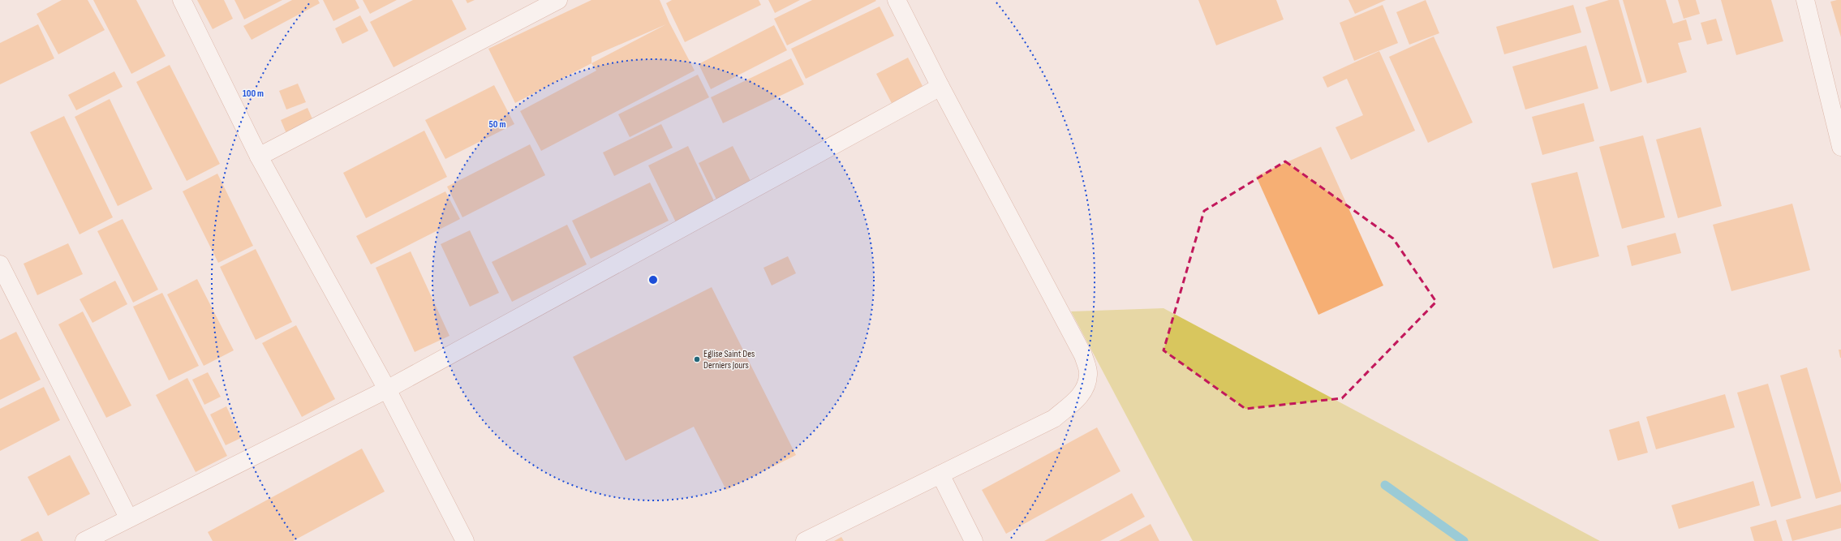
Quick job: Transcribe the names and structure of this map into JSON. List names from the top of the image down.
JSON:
{
  "places": ["Eglise Saint Des Derniers Jours"],
  "rings": ["100 m", "50 m"]
}
